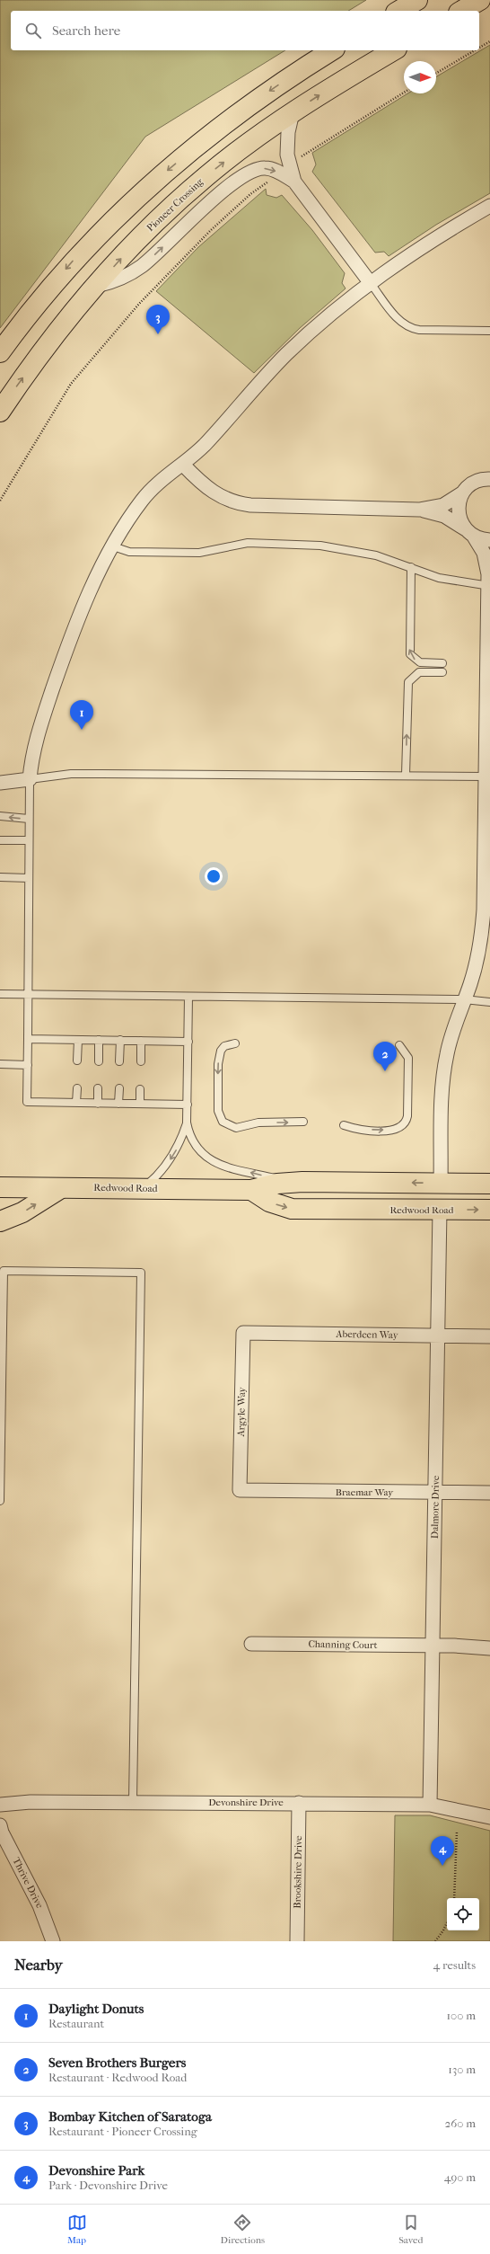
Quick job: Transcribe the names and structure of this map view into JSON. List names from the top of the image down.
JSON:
{
  "streets": {
    "main road": ["Pioneer Crossing", "Redwood Road"],
    "street": [
      "Aberdeen Way",
      "Argyle Way",
      "Braemar Way",
      "Dalmore Drive",
      "Channing Court",
      "Devonshire Drive",
      "Brookshire Drive",
      "Thrive Drive"
    ]
  },
  "crossings": [
    ["Redwood Road", "Dalmore Drive"],
    ["Aberdeen Way", "Argyle Way"],
    ["Aberdeen Way", "Dalmore Drive"],
    ["Argyle Way", "Braemar Way"],
    ["Braemar Way", "Dalmore Drive"],
    ["Dalmore Drive", "Channing Court"],
    ["Dalmore Drive", "Devonshire Drive"],
    ["Devonshire Drive", "Brookshire Drive"]
  ],
  "north": "right",
  "page": {
    "search": "Search here",
    "pins": [
      "3",
      "1",
      "2",
      "4"
    ],
    "heading": ["Nearby", "4 results"],
    "list": [
      {
        "mark": "1",
        "name": "Daylight Donuts",
        "note": "Restaurant",
        "value": "100 m"
      },
      {
        "mark": "2",
        "name": "Seven Brothers Burgers",
        "note": "Restaurant · Redwood Road",
        "value": "130 m"
      },
      {
        "mark": "3",
        "name": "Bombay Kitchen of Saratoga",
        "note": "Restaurant · Pioneer Crossing",
        "value": "260 m"
      },
      {
        "mark": "4",
        "name": "Devonshire Park",
        "note": "Park · Devonshire Drive",
        "value": "490 m"
      }
    ],
    "nav": ["Map", "Directions", "Saved"]
  }
}
